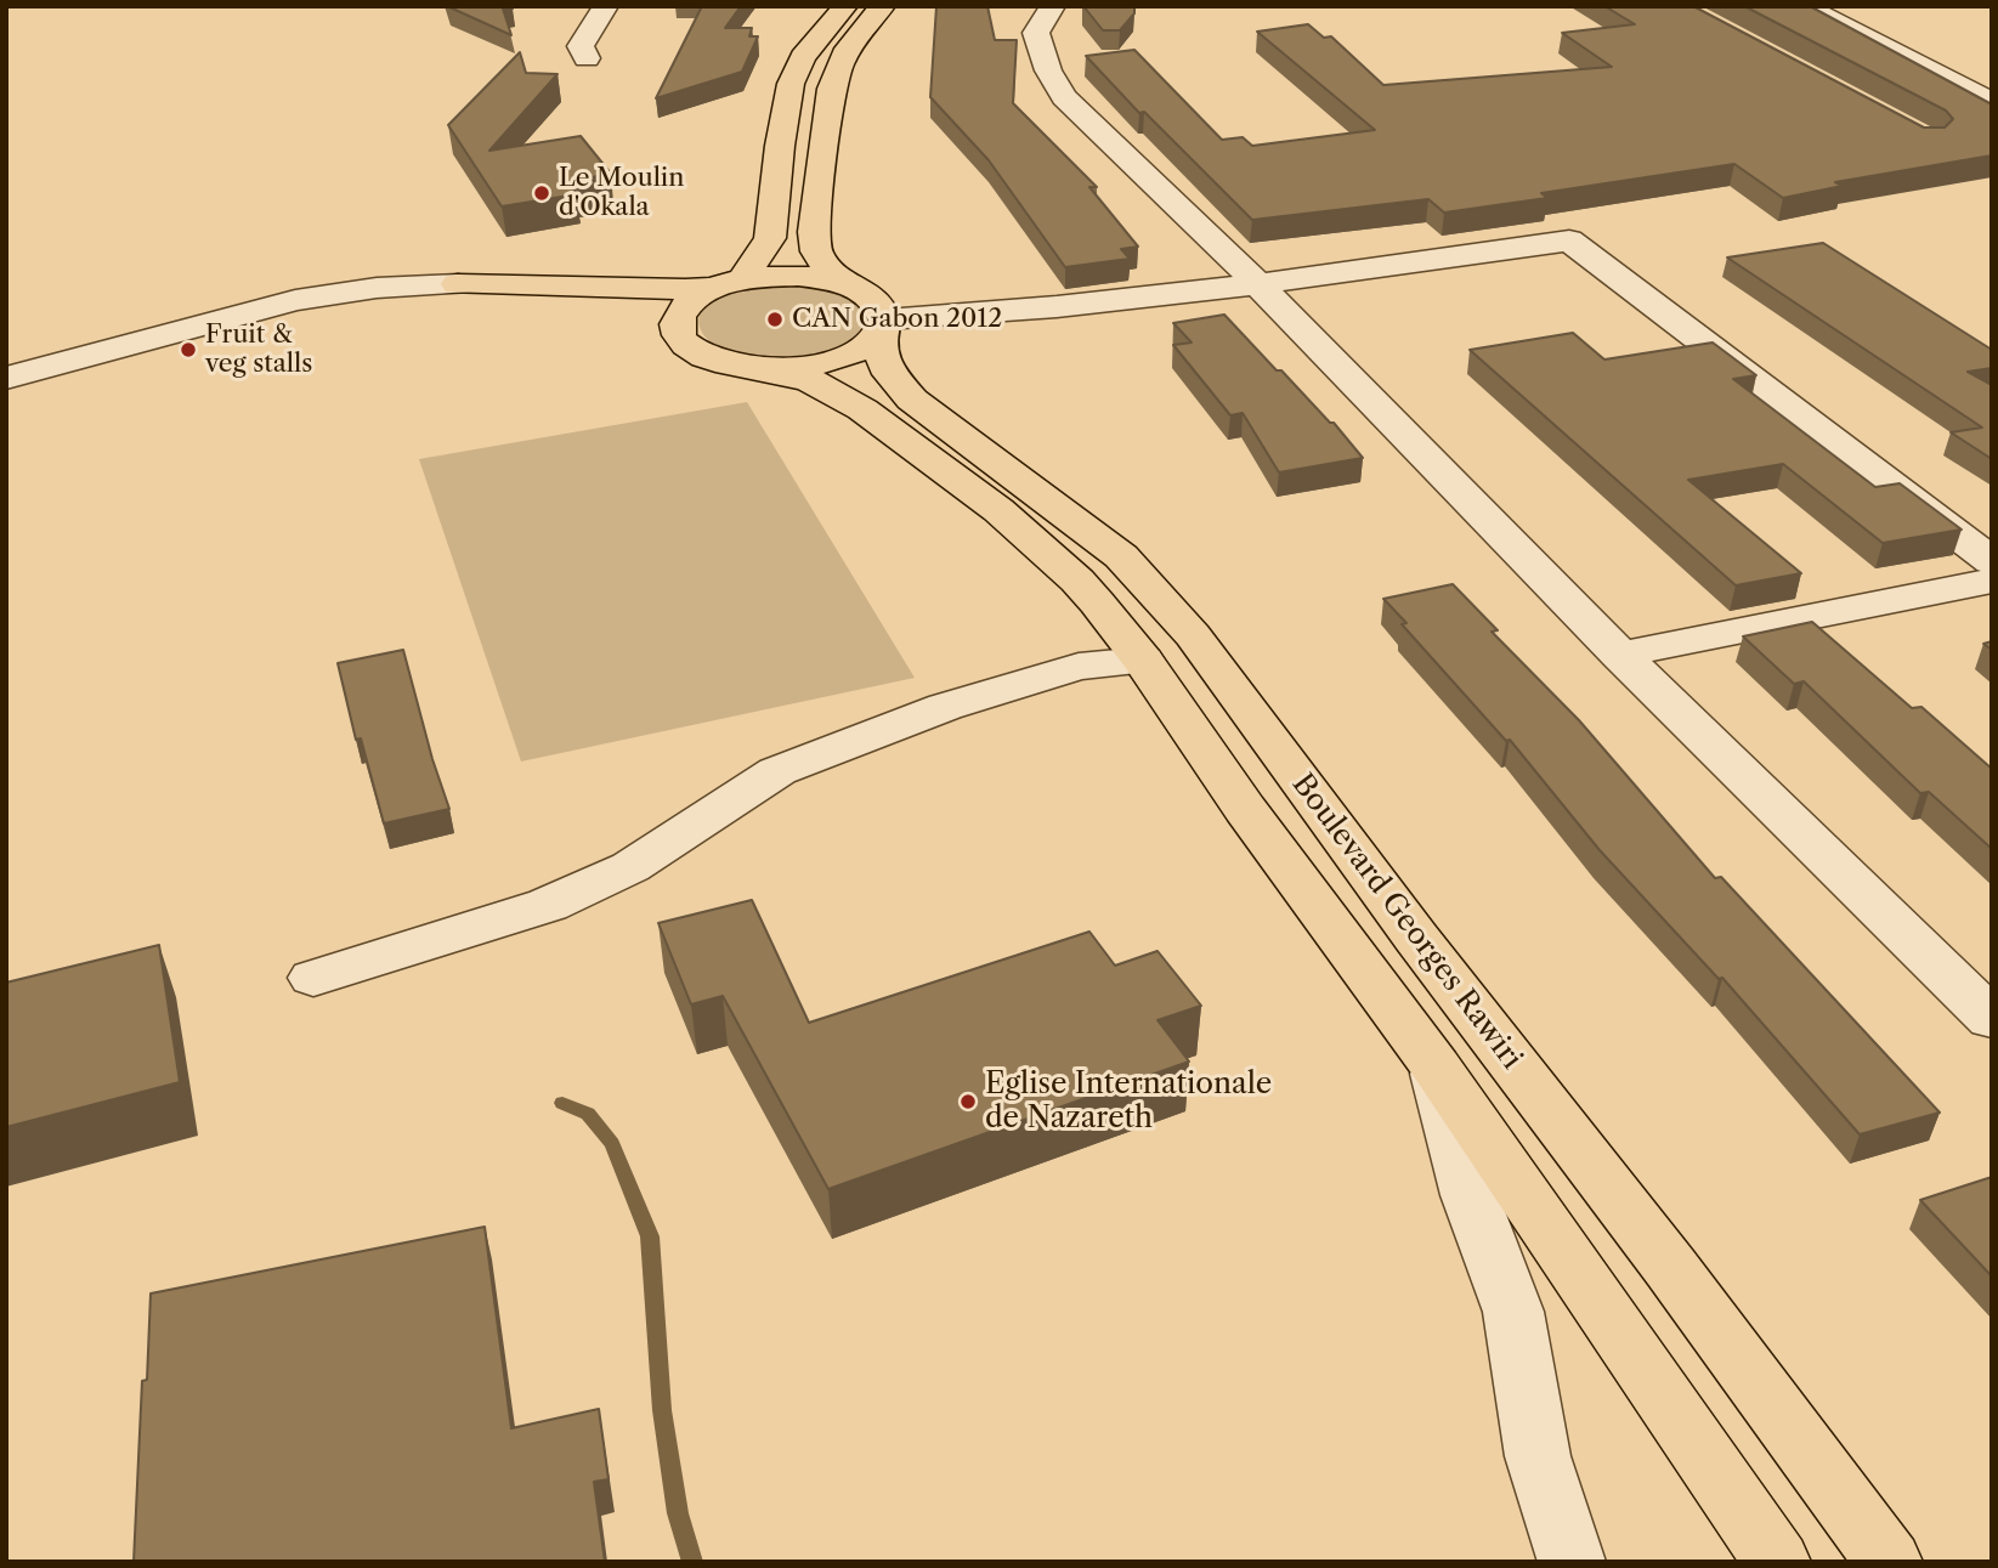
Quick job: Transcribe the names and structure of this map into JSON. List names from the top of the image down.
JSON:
{
  "streets": {
    "main road": ["Boulevard Georges Rawiri"]
  },
  "places": [
    "Le Moulin d'Okala",
    "CAN Gabon 2012",
    "Fruit & veg stalls",
    "Eglise Internationale de Nazareth"
  ]
}
